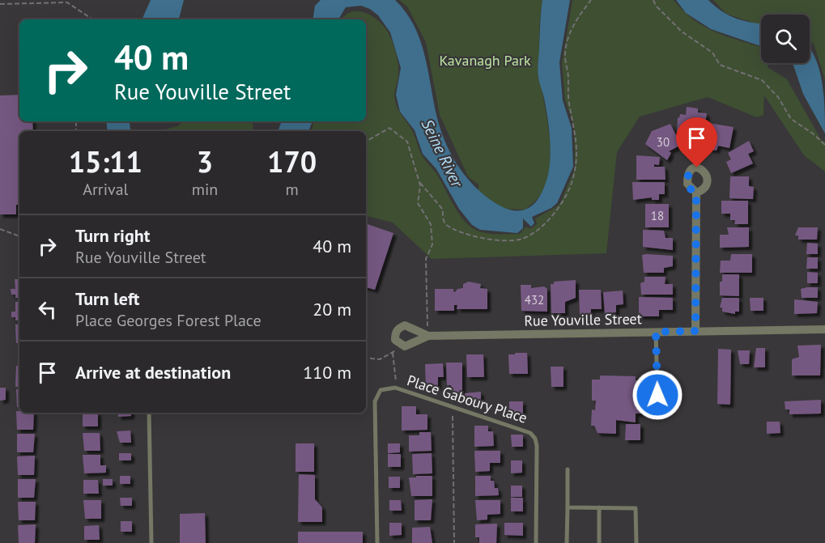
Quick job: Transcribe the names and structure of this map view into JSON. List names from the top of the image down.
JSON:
{
  "streets": {
    "street": ["Rue Youville Street"],
    "lane": ["Place Gaboury Place"]
  },
  "water": ["Seine River"],
  "parks": ["Kavanagh Park"],
  "house_numbers": ["30", "18", "432"],
  "page": {
    "turn": ["40 m", "Rue Youville Street"],
    "eta": [
      "15:11",
      "Arrival",
      "3",
      "min",
      "170",
      "m"
    ],
    "list": [
      {
        "name": "Turn right",
        "note": "Rue Youville Street",
        "value": "40 m"
      },
      {
        "name": "Turn left",
        "note": "Place Georges Forest Place",
        "value": "20 m"
      },
      {
        "name": "Arrive at destination",
        "value": "110 m"
      }
    ]
  }
}
